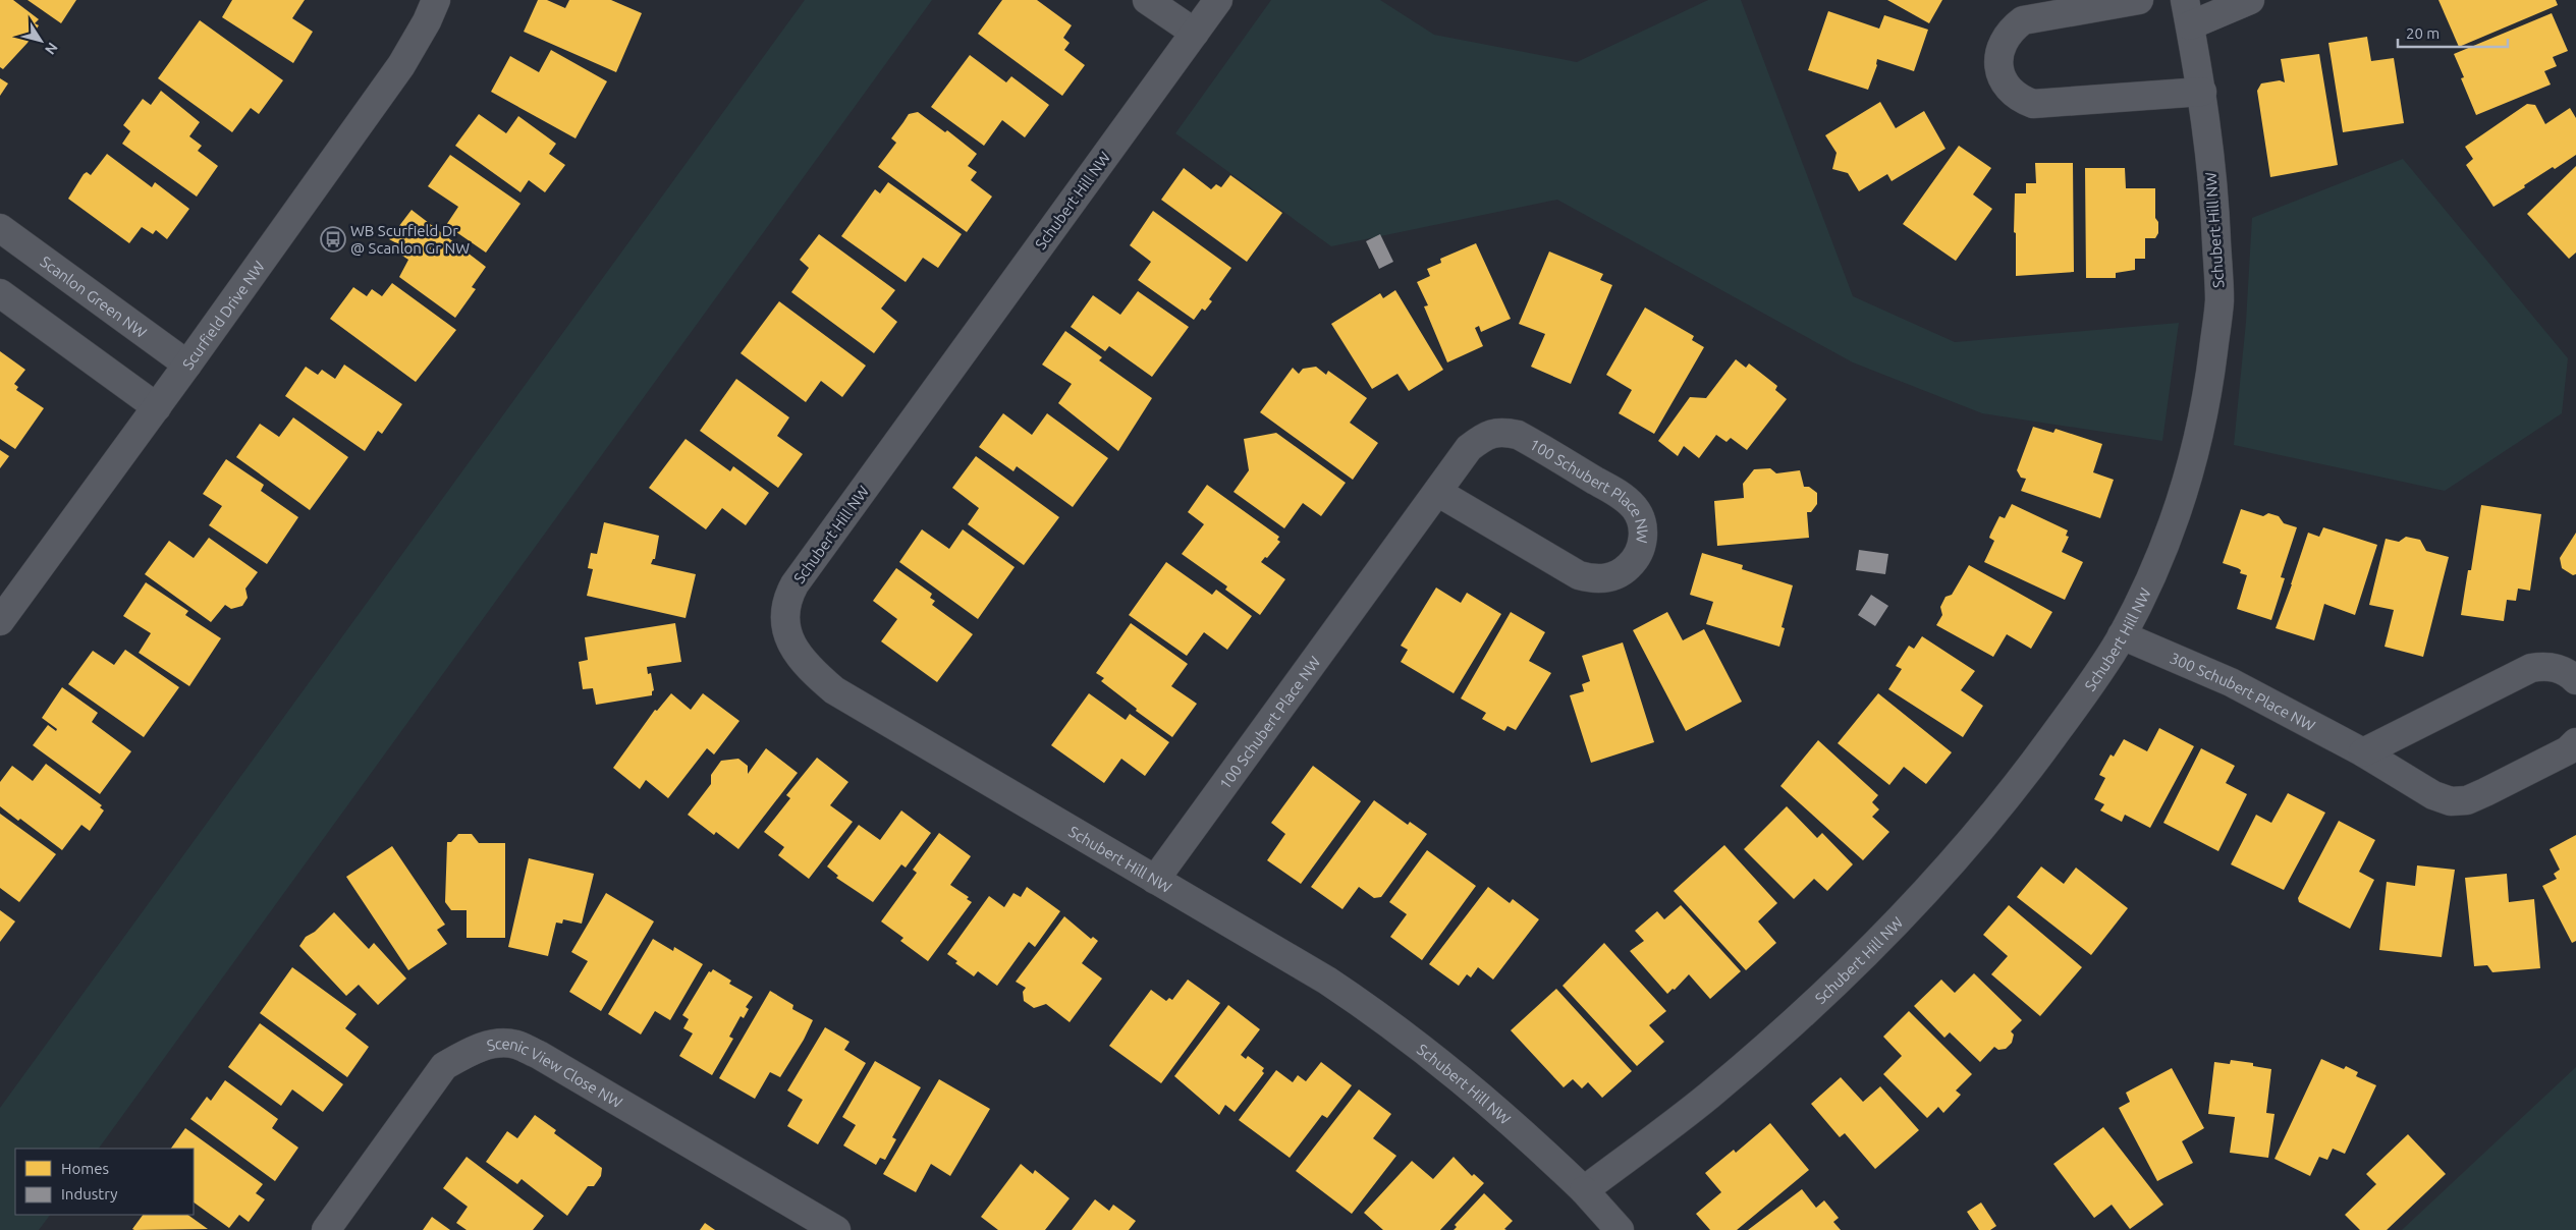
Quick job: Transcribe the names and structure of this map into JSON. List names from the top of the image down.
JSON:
{
  "streets": {
    "street": [
      "Schubert Hill NW",
      "Scanlon Green NW",
      "Scurfield Drive NW",
      "100 Schubert Place NW",
      "300 Schubert Place NW",
      "Scenic View Close NW"
    ]
  },
  "crossings": [
    ["Schubert Hill NW", "100 Schubert Place NW"],
    ["Schubert Hill NW", "300 Schubert Place NW"],
    ["Scanlon Green NW", "Scurfield Drive NW"]
  ],
  "places": {
    "bus stop": ["WB Scurfield Dr @ Scanlon Gr NW"]
  },
  "legend": ["Homes", "Industry"],
  "scale_bar": "20 m",
  "north": "bottom right"
}
